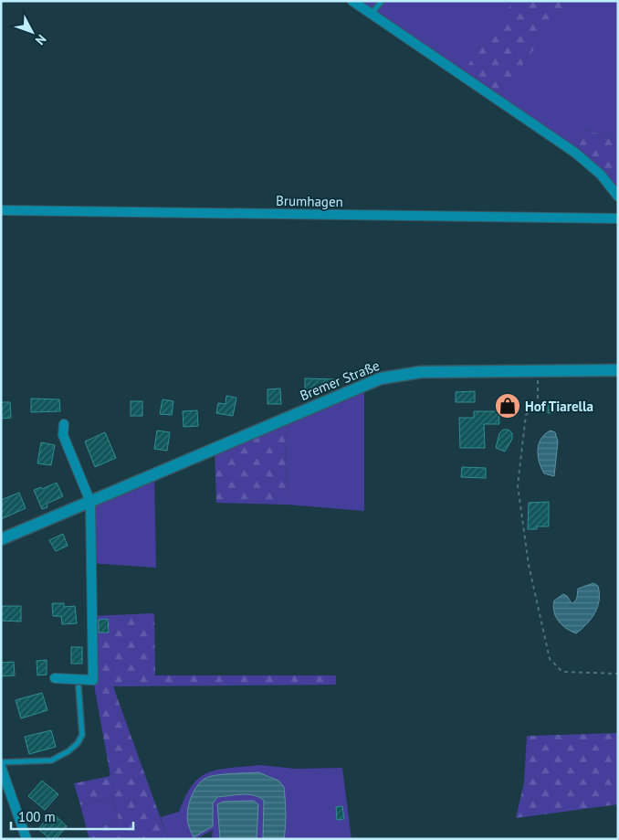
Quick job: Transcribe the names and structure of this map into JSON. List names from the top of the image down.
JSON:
{
  "streets": {
    "street": ["Brumhagen", "Bremer Straße"]
  },
  "places": {
    "shop": ["Hof Tiarella"]
  },
  "scale_bar": "100 m",
  "north": "bottom right"
}
